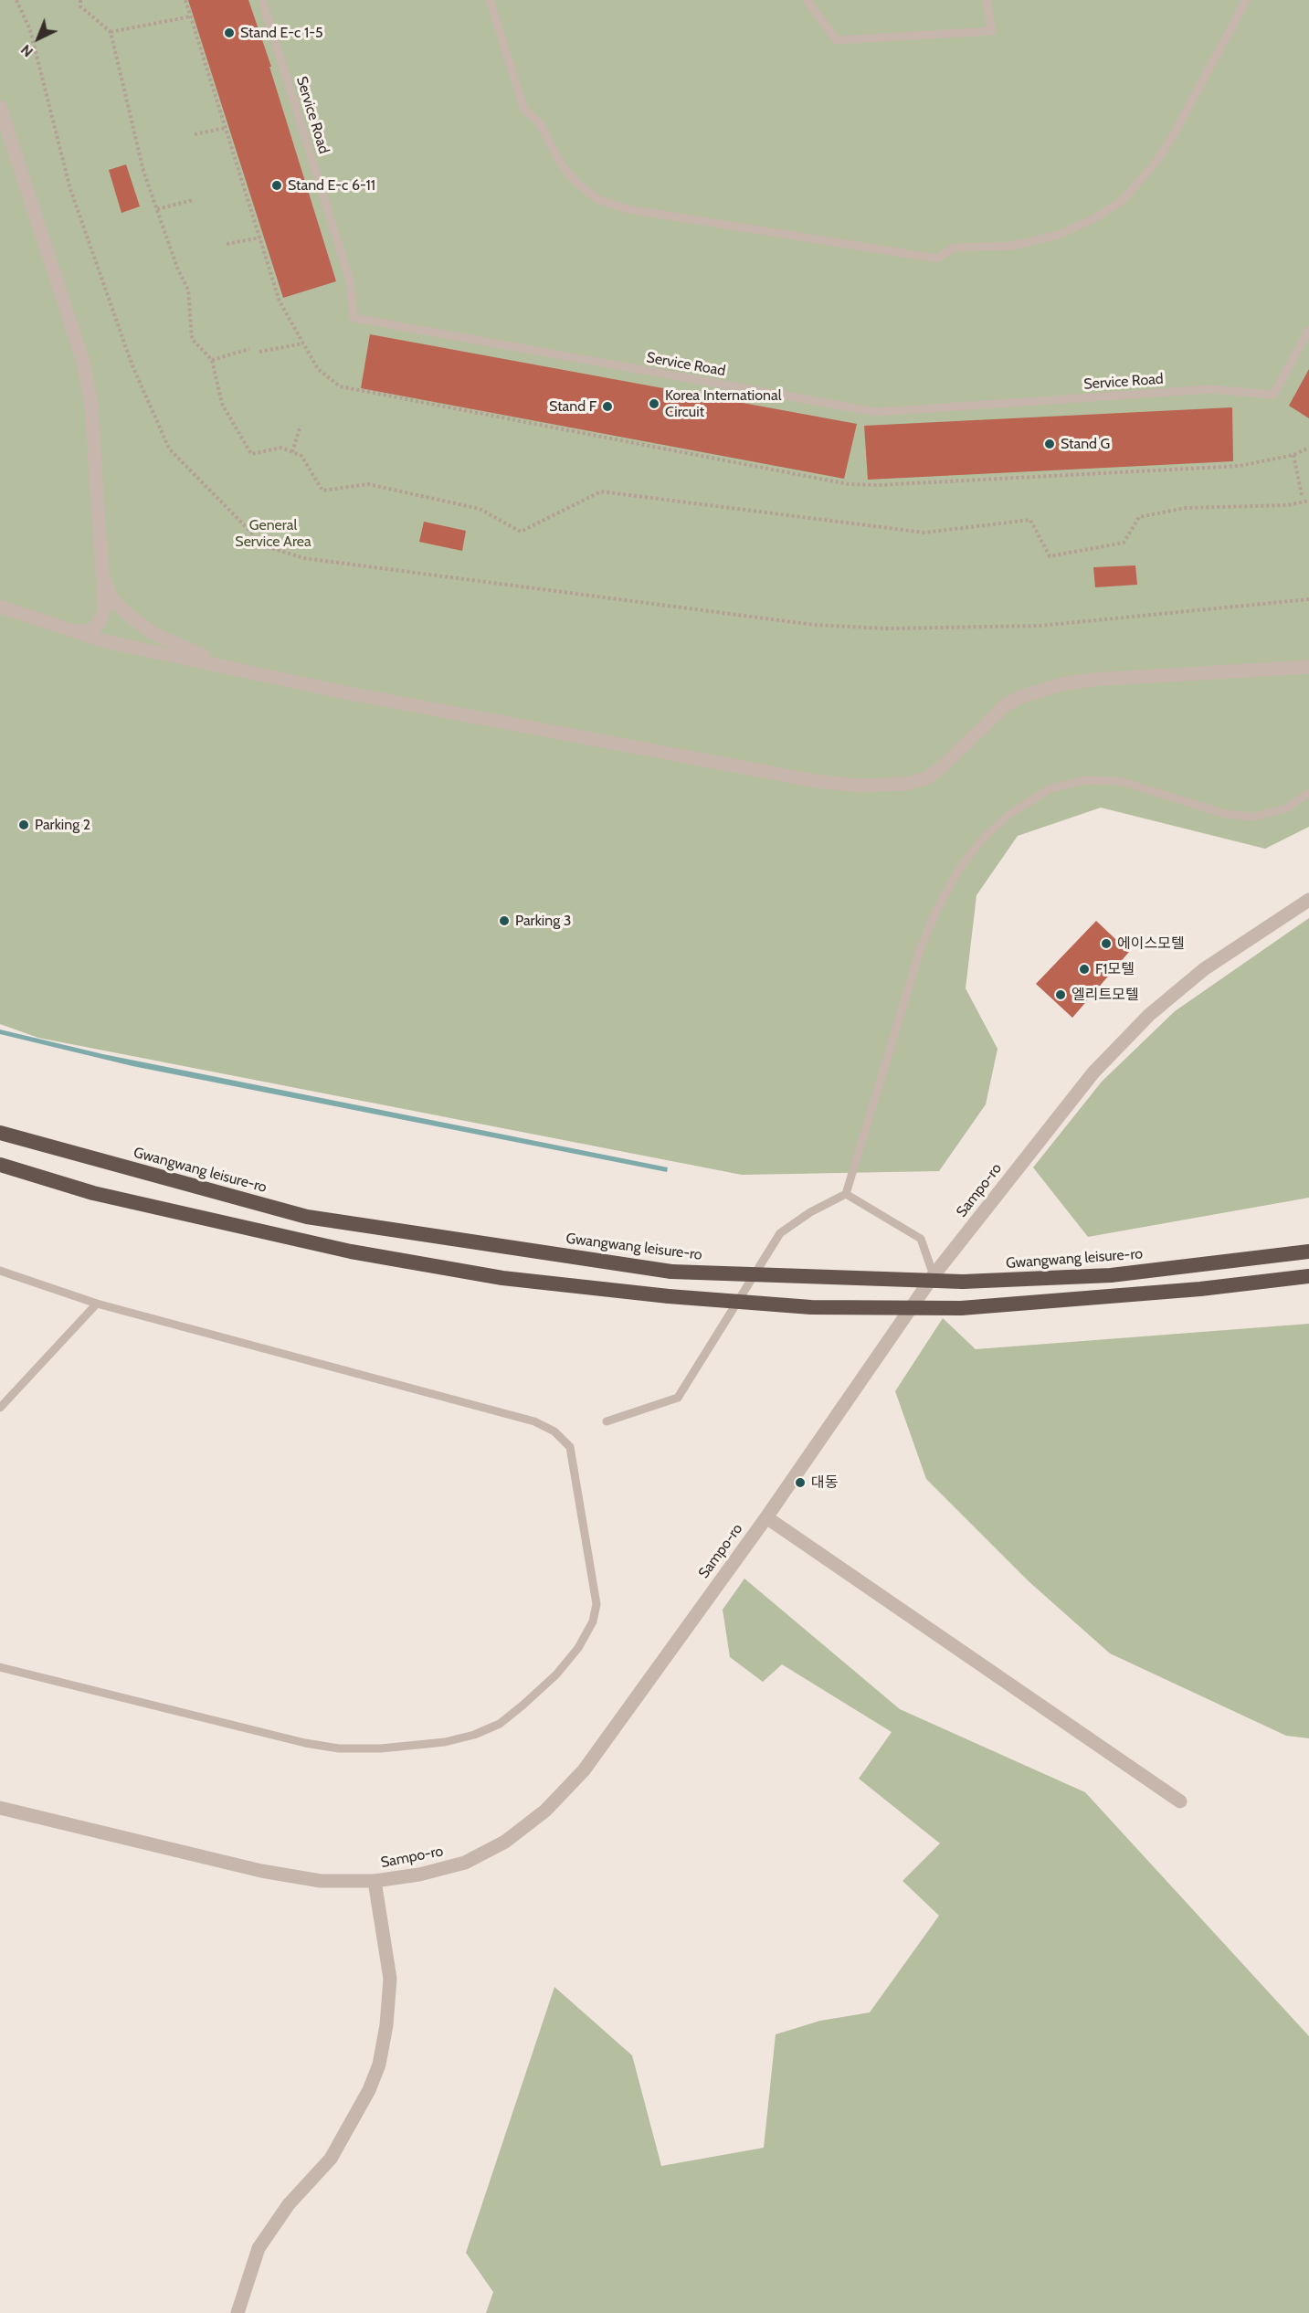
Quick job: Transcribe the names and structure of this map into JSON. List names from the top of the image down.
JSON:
{
  "streets": {
    "highway": ["Gwangwang leisure-ro"],
    "street": ["Sampo-ro"],
    "lane": ["Service Road"]
  },
  "parks": ["General Service Area"],
  "places": [
    "Stand E-c 1-5",
    "Stand E-c 6-11",
    "Korea International Circuit",
    "Stand F",
    "Stand G",
    "Parking 2",
    "Parking 3",
    "에이스모텔",
    "F1모텔",
    "엘리트모텔",
    "대동"
  ],
  "north": "bottom left"
}
